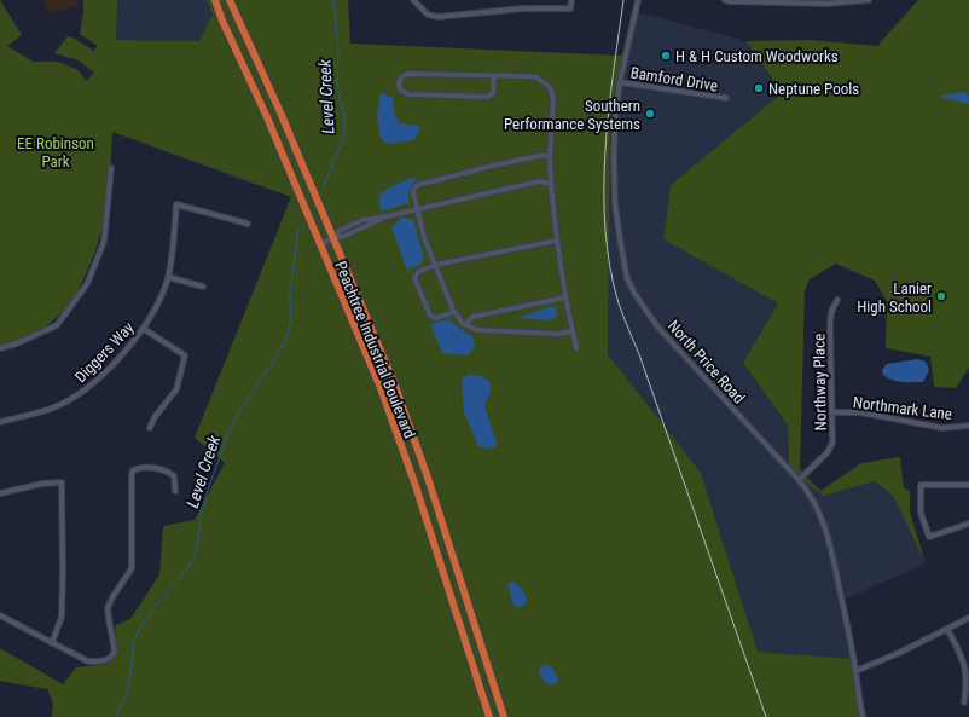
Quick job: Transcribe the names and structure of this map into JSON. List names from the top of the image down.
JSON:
{
  "streets": {
    "highway": ["Peachtree Industrial Boulevard"],
    "street": [
      "Bamford Drive",
      "Diggers Way",
      "North Price Road",
      "Northway Place",
      "Northmark Lane"
    ]
  },
  "crossings": [
    ["Bamford Drive", "North Price Road"],
    ["North Price Road", "Northway Place"],
    ["Northway Place", "Northmark Lane"]
  ],
  "water": ["Level Creek"],
  "parks": ["EE Robinson Park"],
  "places": [
    "H & H Custom Woodworks",
    "Neptune Pools",
    "Southern Performance Systems",
    "Lanier High School"
  ]
}
